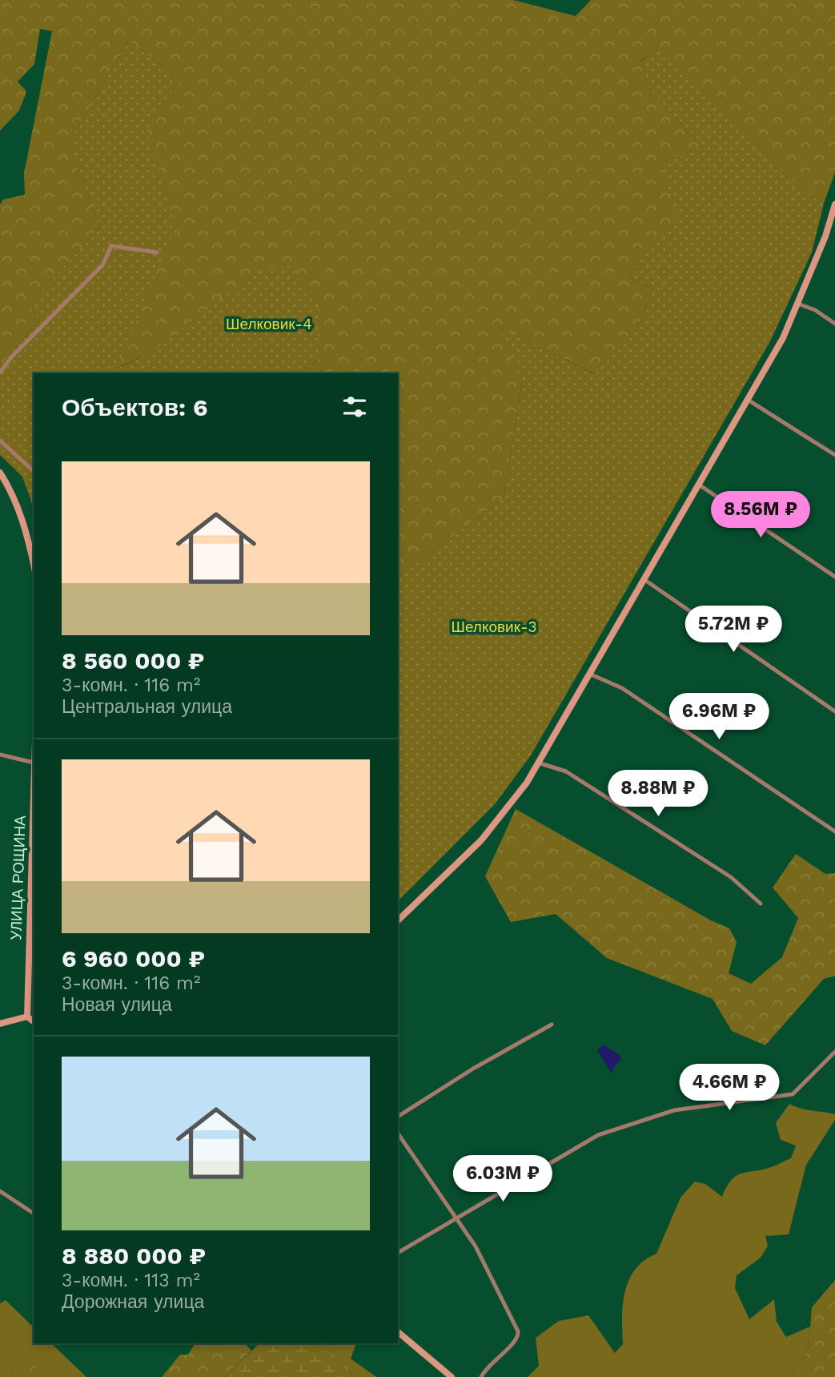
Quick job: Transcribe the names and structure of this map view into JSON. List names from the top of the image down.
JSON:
{
  "streets": {
    "street": ["УЛИЦА РОЩИНА"]
  },
  "parks": ["Шелковик-4", "Шелковик-3"],
  "page": {
    "heading": "Объектов: 6",
    "list": [
      {
        "name": "8 560 000 ₽",
        "note": "3-комн. · 116 m² · Центральная улица"
      },
      {
        "name": "6 960 000 ₽",
        "note": "3-комн. · 116 m² · Новая улица"
      },
      {
        "name": "8 880 000 ₽",
        "note": "3-комн. · 113 m² · Дорожная улица"
      }
    ],
    "price": [
      "8.56M ₽",
      "5.72M ₽",
      "6.96M ₽",
      "8.88M ₽",
      "4.66M ₽",
      "6.03M ₽"
    ]
  }
}
